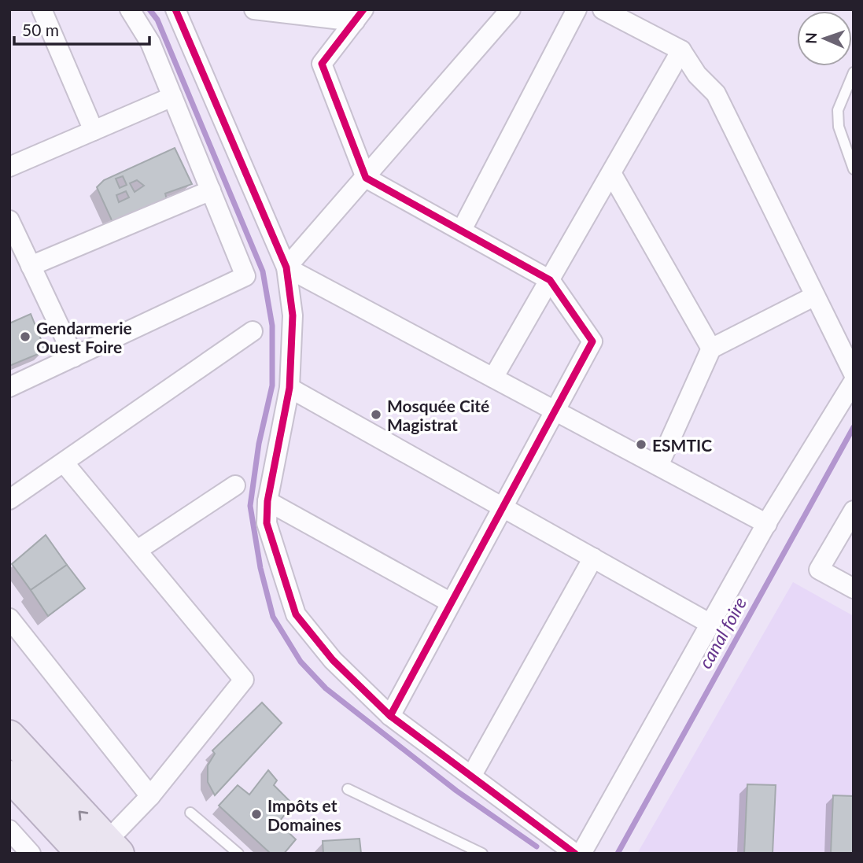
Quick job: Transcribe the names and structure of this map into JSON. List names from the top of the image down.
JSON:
{
  "water": ["canal foire"],
  "places": [
    "Gendarmerie Ouest Foire",
    "Mosquée Cité Magistrat",
    "ESMTIC",
    "Impôts et Domaines"
  ],
  "scale_bar": "50 m",
  "north": "left"
}
